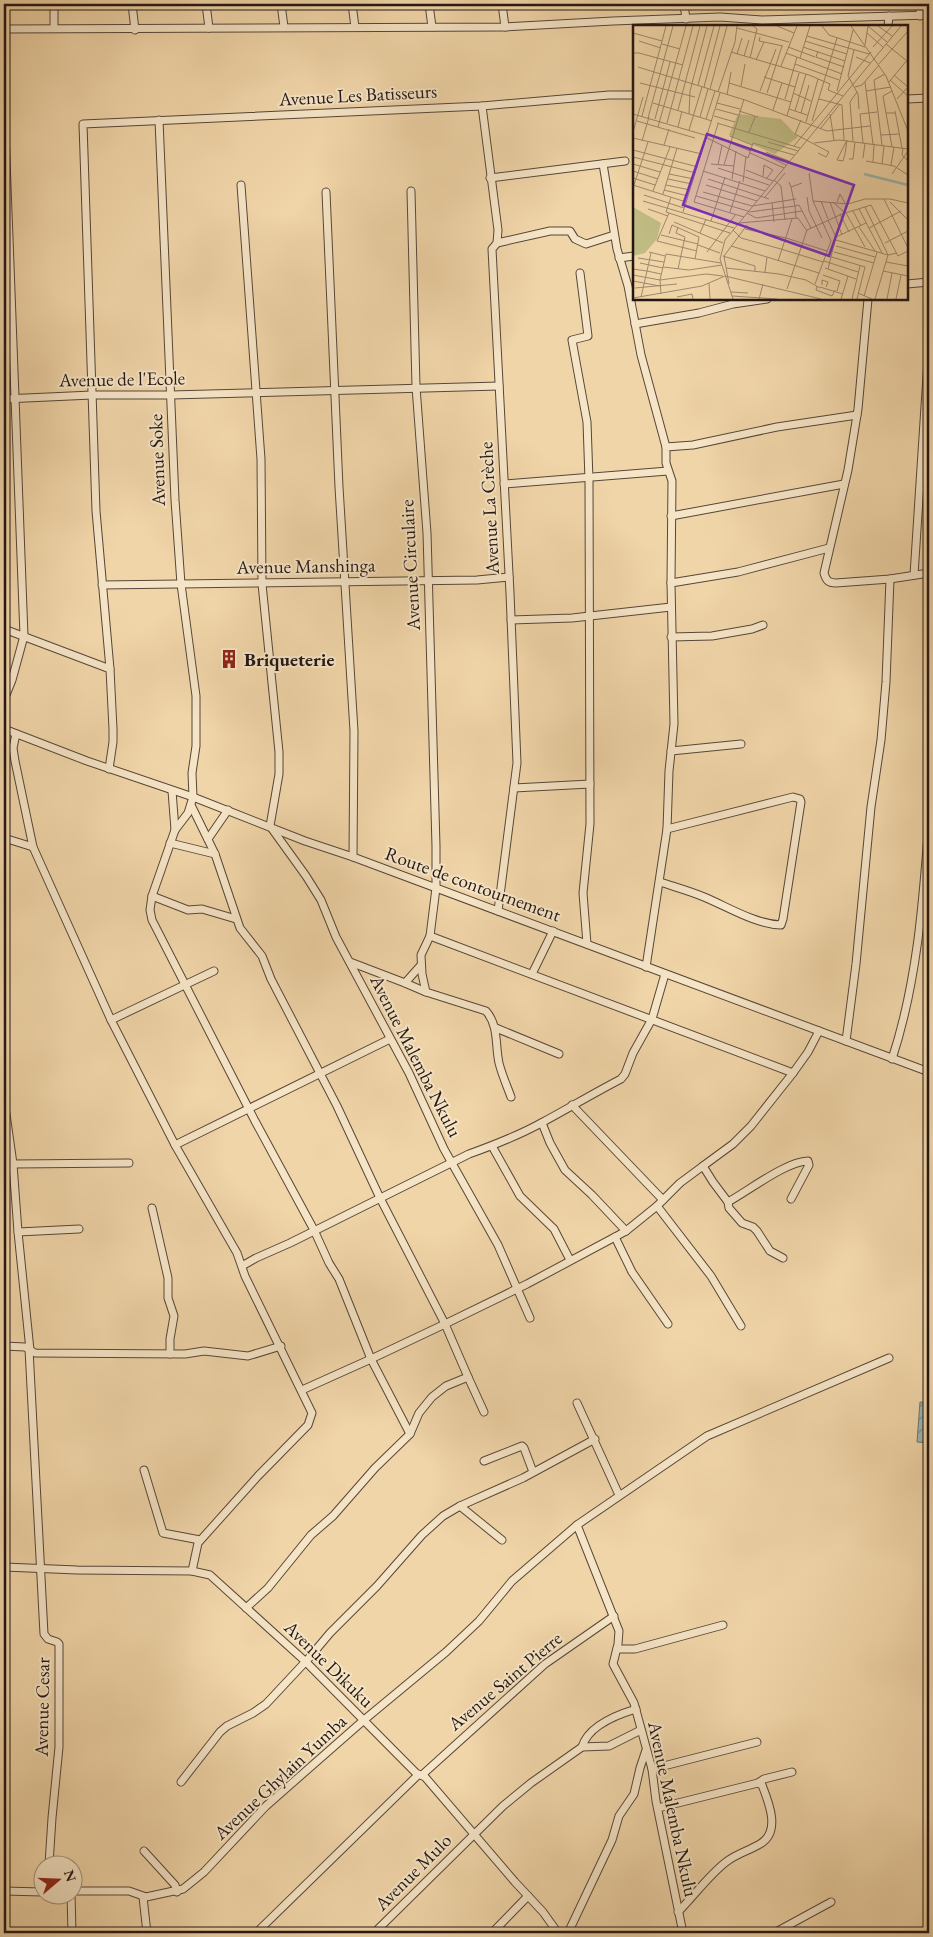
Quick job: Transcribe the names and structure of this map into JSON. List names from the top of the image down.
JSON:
{
  "streets": {
    "street": [
      "Avenue Les Batisseurs",
      "Avenue de l'Ecole",
      "Avenue Soke",
      "Avenue La Crèche",
      "Avenue Circulaire",
      "Avenue Manshinga",
      "Route de contournement",
      "Avenue Malemba Nkulu",
      "Avenue Dikuku",
      "Avenue Saint Pierre",
      "Avenue Cesar",
      "Avenue Ghylain Yumba",
      "Avenue Mulo"
    ]
  },
  "crossings": [
    ["Avenue Les Batisseurs", "Avenue de l'Ecole"],
    ["Avenue Les Batisseurs", "Avenue Soke"],
    ["Avenue Les Batisseurs", "Avenue La Crèche"],
    ["Avenue de l'Ecole", "Avenue Soke"],
    ["Avenue de l'Ecole", "Avenue La Crèche"],
    ["Avenue de l'Ecole", "Avenue Circulaire"],
    ["Avenue Soke", "Avenue Manshinga"],
    ["Avenue Soke", "Route de contournement"],
    ["Avenue La Crèche", "Avenue Manshinga"],
    ["Avenue La Crèche", "Route de contournement"],
    ["Avenue Circulaire", "Avenue Manshinga"],
    ["Avenue Circulaire", "Route de contournement"],
    ["Avenue Circulaire", "Avenue Malemba Nkulu"],
    ["Route de contournement", "Avenue Malemba Nkulu"],
    ["Avenue Malemba Nkulu", "Avenue Saint Pierre"],
    ["Avenue Malemba Nkulu", "Avenue Ghylain Yumba"],
    ["Avenue Malemba Nkulu", "Avenue Mulo"],
    ["Avenue Dikuku", "Avenue Saint Pierre"],
    ["Avenue Dikuku", "Avenue Cesar"],
    ["Avenue Dikuku", "Avenue Ghylain Yumba"],
    ["Avenue Dikuku", "Avenue Mulo"]
  ],
  "places": {
    "building": ["Briqueterie"]
  },
  "north": "right"
}
